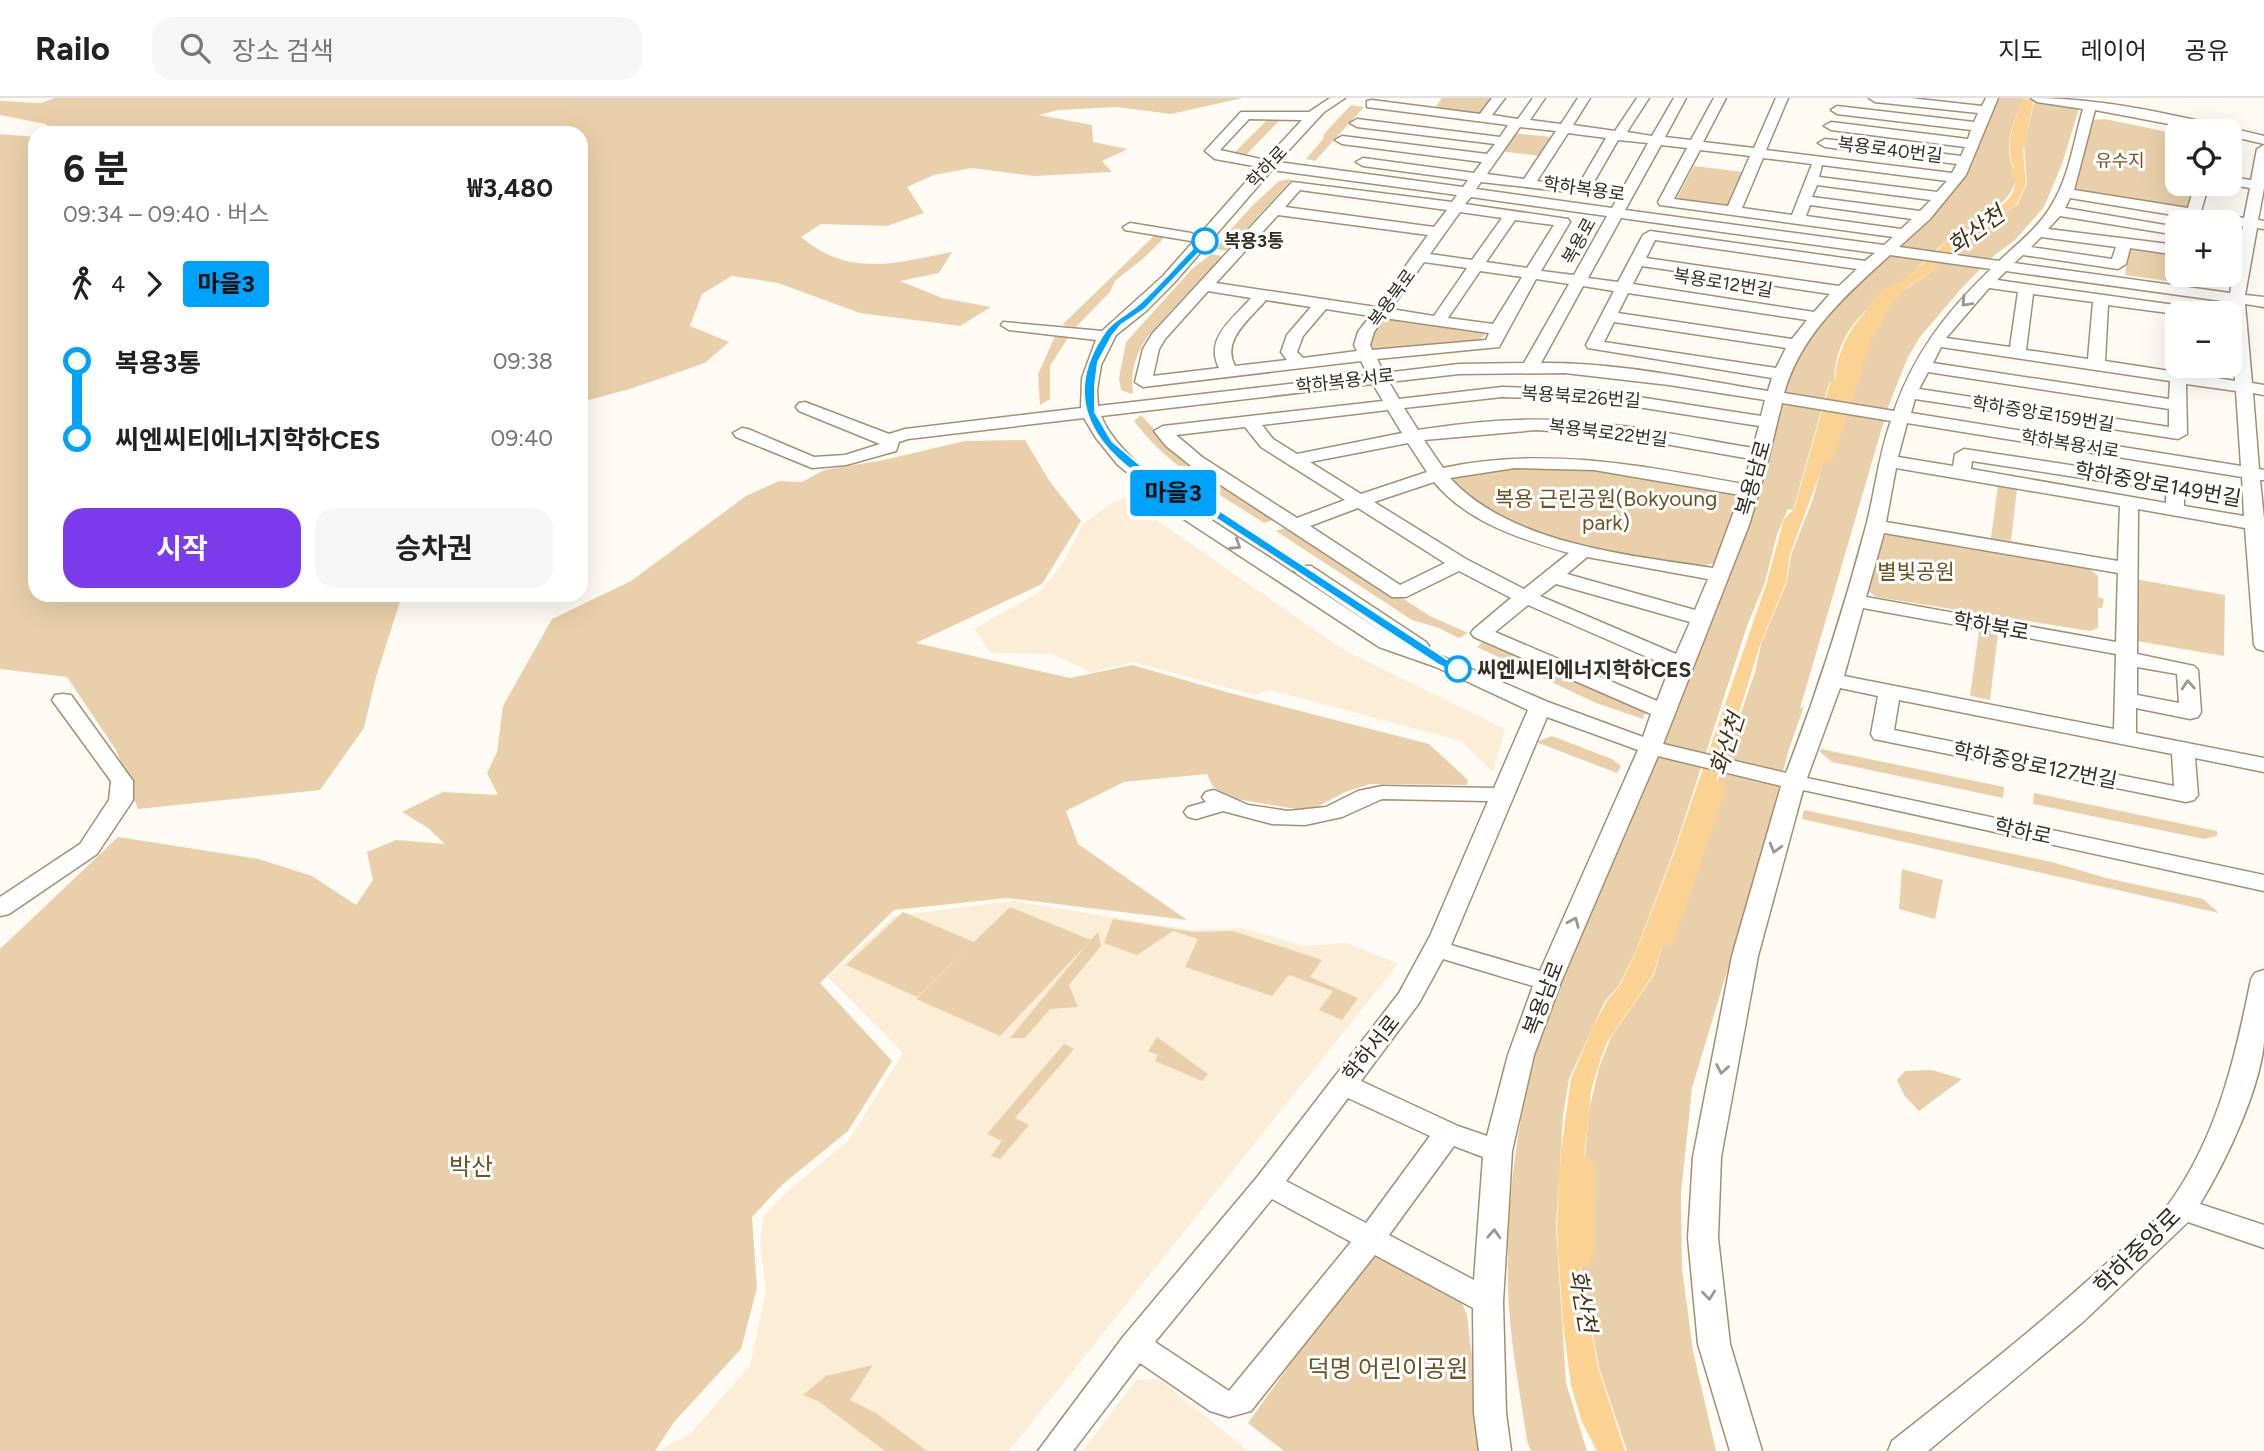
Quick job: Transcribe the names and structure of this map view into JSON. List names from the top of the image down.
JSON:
{
  "streets": {
    "street": [
      "복용로40번길",
      "학하로",
      "학하복용로",
      "복용로",
      "복용로12번길",
      "복용북로",
      "학하복용서로",
      "복용북로26번길",
      "학하중앙로159번길",
      "복용북로22번길",
      "복용남로",
      "학하중앙로149번길",
      "학하북로",
      "학하중앙로127번길",
      "학하서로",
      "학하중앙로"
    ]
  },
  "crossings": [
    ["복용로40번길", "복용로"],
    ["복용로40번길", "복용북로"],
    ["복용로40번길", "복용남로"],
    ["학하로", "학하복용로"],
    ["학하로", "학하복용서로"],
    ["학하로", "복용남로"],
    ["학하복용로", "복용로"],
    ["학하복용로", "복용북로"],
    ["학하복용로", "복용남로"],
    ["복용로", "복용로12번길"],
    ["복용로", "학하복용서로"],
    ["복용로12번길", "복용북로"],
    ["복용로12번길", "복용남로"],
    ["복용북로", "학하복용서로"],
    ["복용북로", "복용북로26번길"],
    ["복용북로", "복용북로22번길"],
    ["복용북로", "복용남로"],
    ["학하복용서로", "복용남로"],
    ["복용북로26번길", "복용남로"],
    ["복용북로22번길", "복용남로"],
    ["학하중앙로149번길", "학하중앙로127번길"],
    ["학하북로", "학하중앙로127번길"]
  ],
  "water": ["화산천"],
  "parks": [
    "유수지",
    "복용 근린공원(Bokyoung park)",
    "별빛공원",
    "박산",
    "덕명 어린이공원"
  ],
  "places": ["복용3통", "씨엔씨티에너지학하CES"],
  "lines": ["bus line 마을3"],
  "page": {
    "header": "Railo",
    "search": "장소 검색",
    "nav": ["지도", "레이어", "공유"],
    "on_map": "마을3",
    "map_buttons": ["+", "−"],
    "heading": ["6 분", "09:34 – 09:40 · 버스", "₩3,480"],
    "legs": ["4", "마을3"],
    "list": [
      {
        "name": "복용3통",
        "value": "09:38"
      },
      {
        "name": "씨엔씨티에너지학하CES",
        "value": "09:40"
      }
    ],
    "buttons": ["시작", "승차권"]
  }
}
